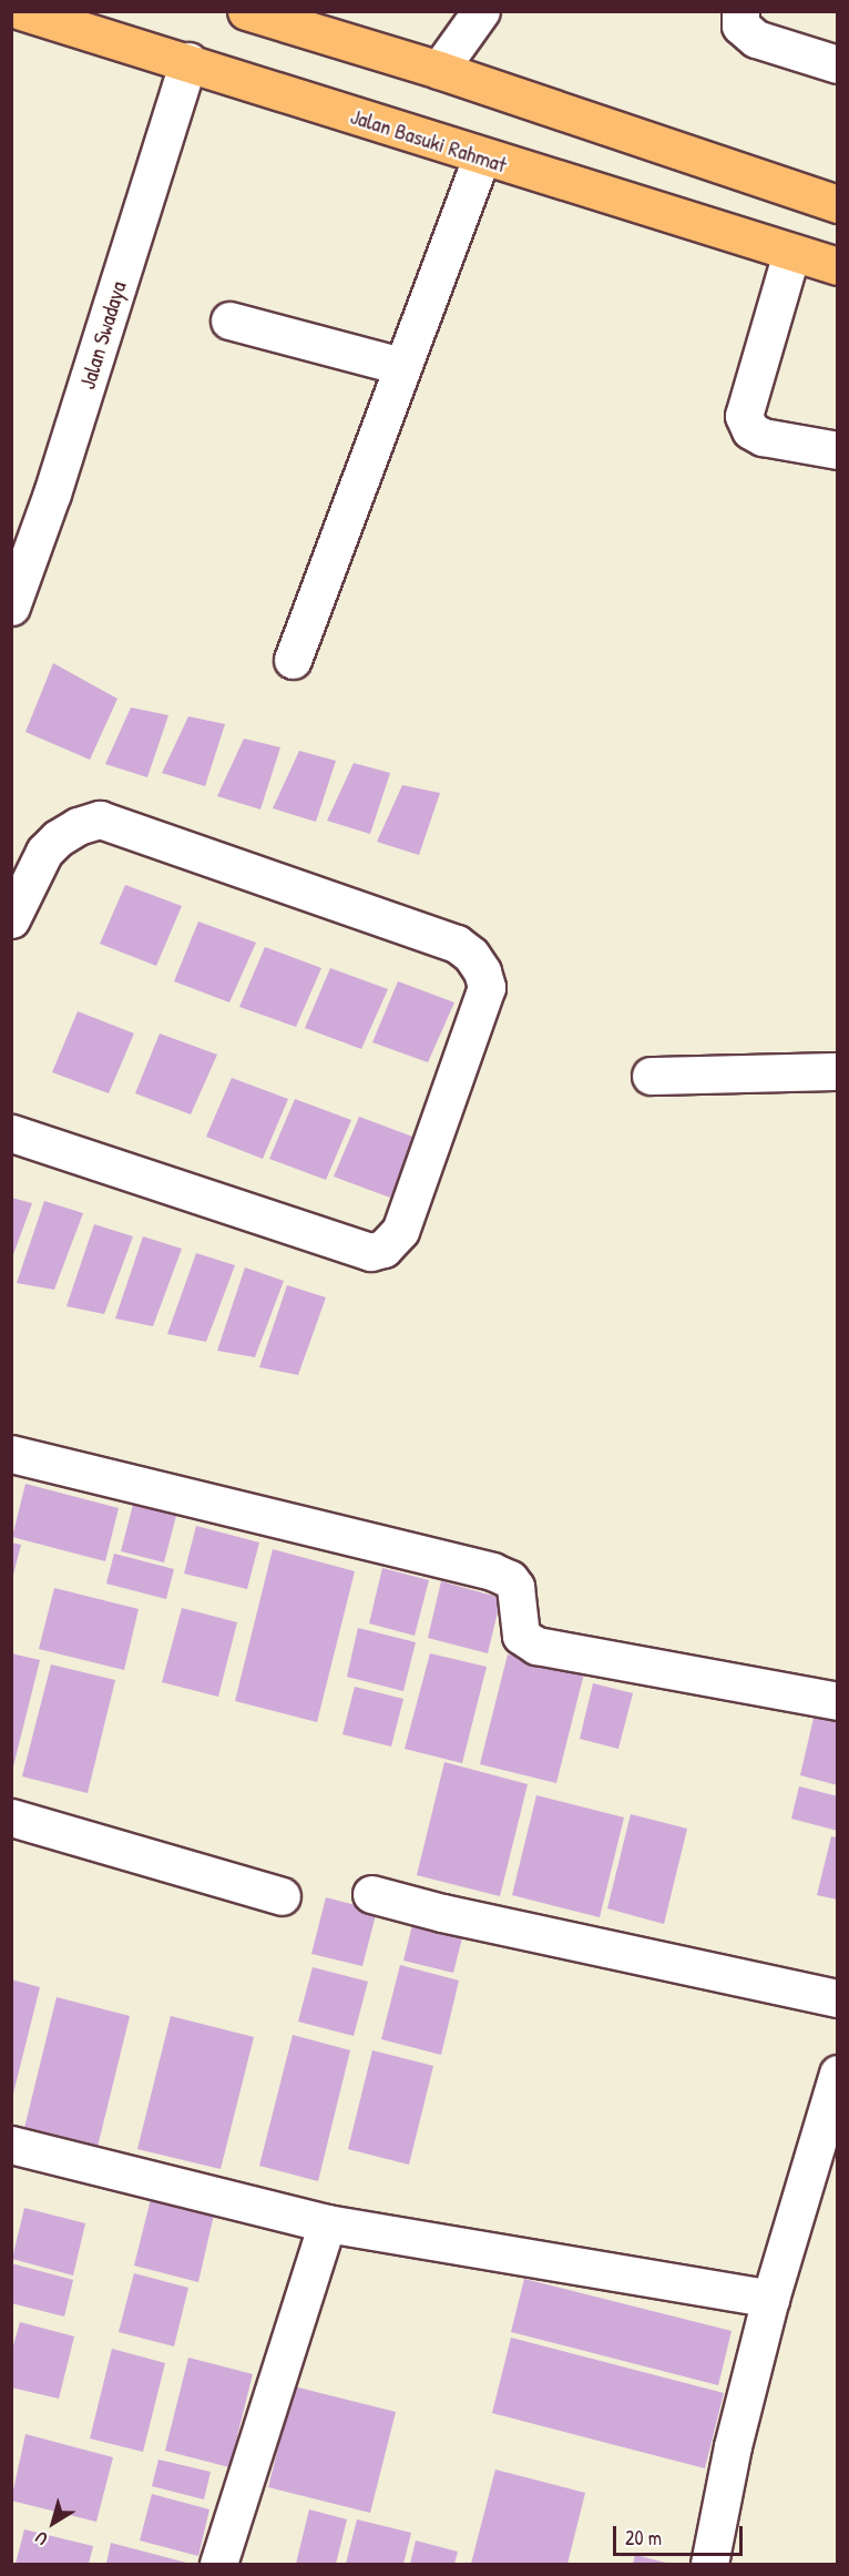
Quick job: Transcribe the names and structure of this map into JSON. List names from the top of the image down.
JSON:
{
  "streets": {
    "highway": ["Jalan Basuki Rahmat"],
    "street": ["Jalan Swadaya"]
  },
  "crossings": [
    ["Jalan Basuki Rahmat", "Jalan Swadaya"]
  ],
  "scale_bar": "20 m",
  "north": "bottom left"
}
